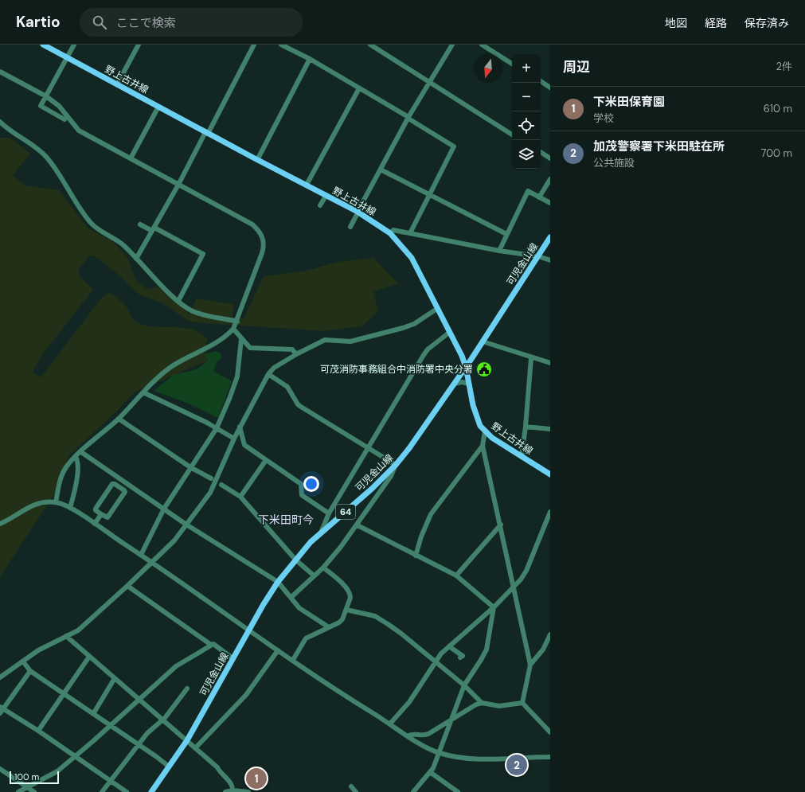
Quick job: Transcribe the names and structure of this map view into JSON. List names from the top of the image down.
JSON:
{
  "streets": {
    "main road": ["野上古井線", "可児金山線", "64"]
  },
  "crossings": [
    ["野上古井線", "可児金山線"]
  ],
  "districts": ["下米田町今"],
  "places": {
    "public building": ["可茂消防事務組合中消防署中央分署"]
  },
  "scale_bar": "100 m",
  "north": "bottom",
  "page": {
    "header": "Kartio",
    "search": "ここで検索",
    "nav": ["地図", "経路", "保存済み"],
    "heading": ["周辺", "2件"],
    "map_buttons": ["+", "−"],
    "list": [
      {
        "mark": "1",
        "name": "下米田保育園",
        "note": "学校",
        "value": "610 m"
      },
      {
        "mark": "2",
        "name": "加茂警察署下米田駐在所",
        "note": "公共施設",
        "value": "700 m"
      }
    ],
    "pins": ["2", "1"],
    "scale": "100 m"
  }
}
